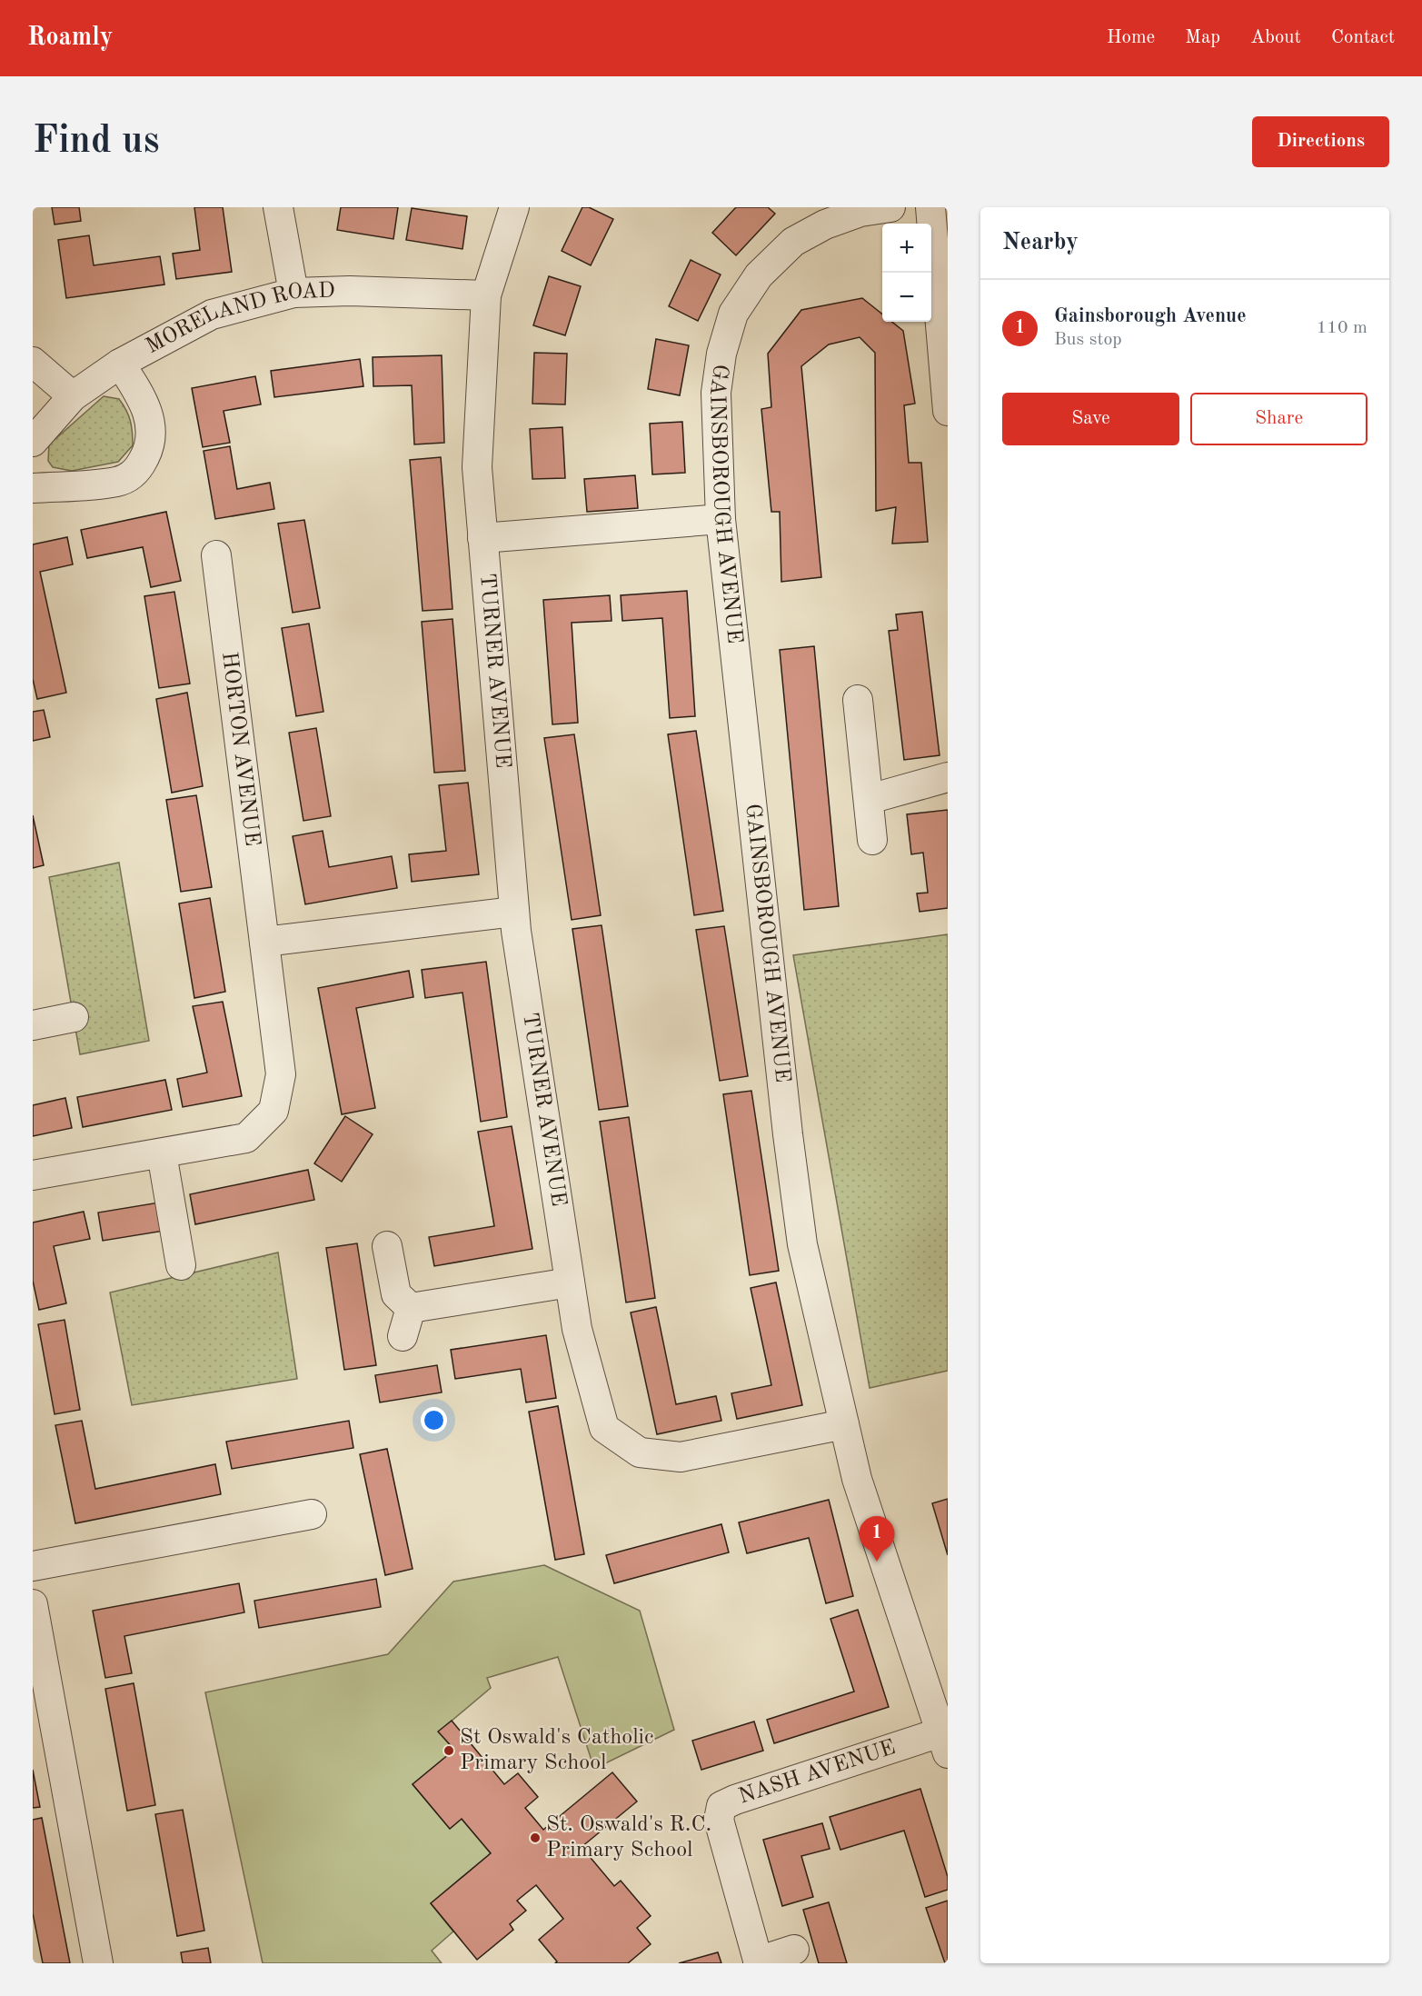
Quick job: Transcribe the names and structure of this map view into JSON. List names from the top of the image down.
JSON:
{
  "streets": {
    "street": [
      "MORELAND ROAD",
      "GAINSBOROUGH AVENUE",
      "TURNER AVENUE",
      "HORTON AVENUE",
      "NASH AVENUE"
    ]
  },
  "crossings": [
    ["MORELAND ROAD", "TURNER AVENUE"],
    ["GAINSBOROUGH AVENUE", "TURNER AVENUE"],
    ["GAINSBOROUGH AVENUE", "NASH AVENUE"]
  ],
  "places": ["St Oswald's Catholic Primary School", "St. Oswald's R.C. Primary School"],
  "page": {
    "header": "Roamly",
    "nav": [
      "Home",
      "Map",
      "About",
      "Contact"
    ],
    "buttons": [
      "Directions",
      ["Save", "Share"]
    ],
    "title": "Find us",
    "heading": "Nearby",
    "map_buttons": ["+", "−"],
    "list": [
      {
        "mark": "1",
        "name": "Gainsborough Avenue",
        "note": "Bus stop",
        "value": "110 m"
      }
    ],
    "pins": "1"
  }
}
